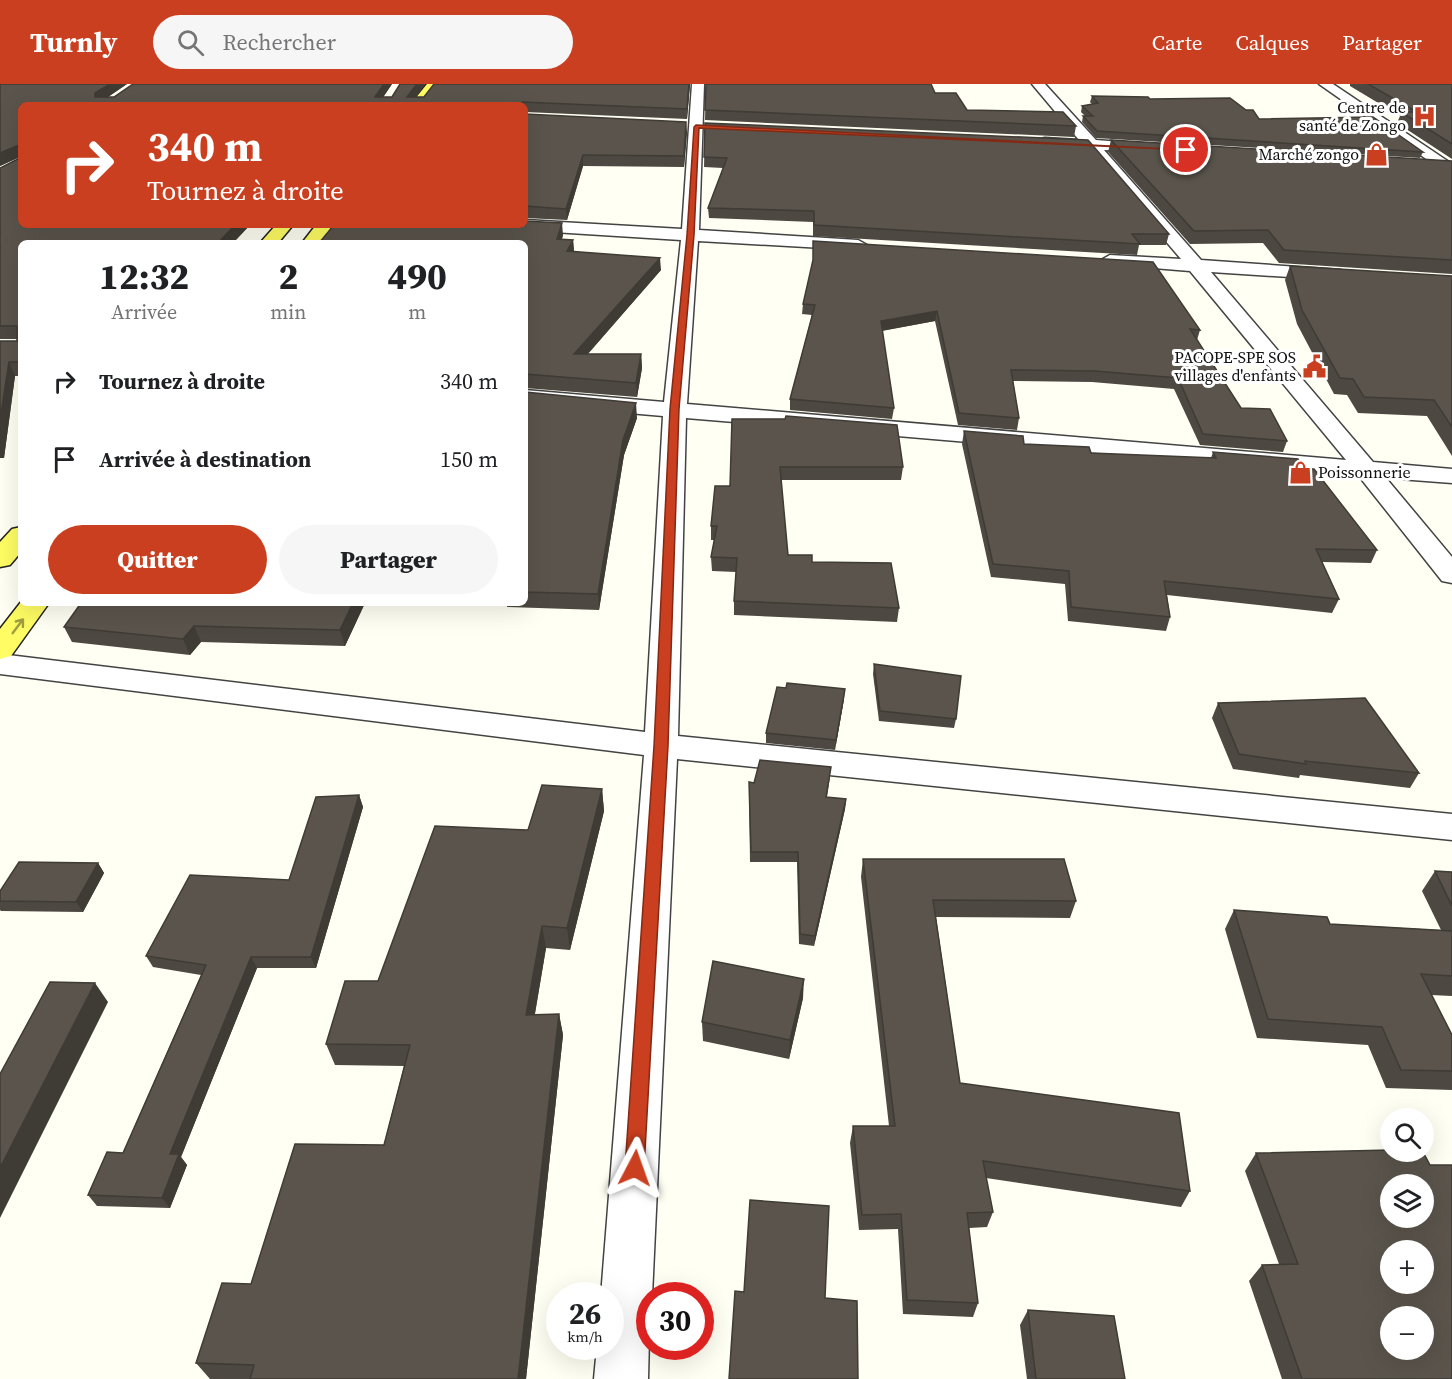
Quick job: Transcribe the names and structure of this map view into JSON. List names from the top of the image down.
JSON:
{
  "places": {
    "hospital": ["Centre de santé de Zongo"],
    "shop": ["Marché zongo", "Poissonnerie"],
    "public building": ["PACOPE-SPE SOS villages d'enfants"]
  },
  "page": {
    "header": "Turnly",
    "search": "Rechercher",
    "nav": ["Carte", "Calques", "Partager"],
    "turn": ["340 m", "Tournez à droite"],
    "eta": [
      "12:32",
      "Arrivée",
      "2",
      "min",
      "490",
      "m"
    ],
    "list": [
      {
        "name": "Tournez à droite",
        "value": "340 m"
      },
      {
        "name": "Arrivée à destination",
        "value": "150 m"
      }
    ],
    "buttons": ["Quitter", "Partager"],
    "map_buttons": ["+", "−"],
    "speed": "26 km/h",
    "limit": "30"
  }
}
